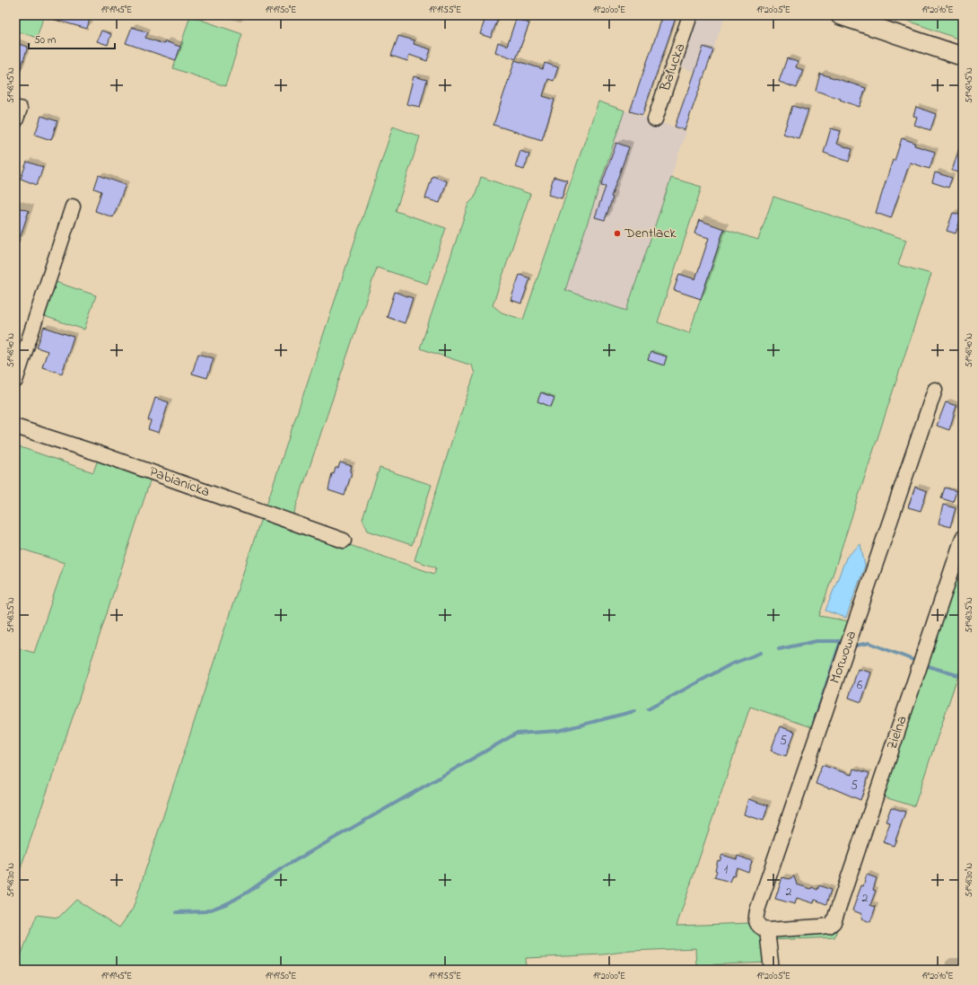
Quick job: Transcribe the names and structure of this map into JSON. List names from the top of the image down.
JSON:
{
  "streets": {
    "street": [
      "Bałucka",
      "Pabianicka",
      "Morwowa",
      "Zielna"
    ]
  },
  "crossings": [
    ["Morwowa", "Zielna"]
  ],
  "places": ["Dentlack"],
  "house_numbers": [
    "6",
    "5",
    "5",
    "1",
    "2",
    "2"
  ],
  "scale_bar": "50 m",
  "coordinates": [
    "19°19'45\"E",
    "19°19'50\"E",
    "19°19'55\"E",
    "19°20'00\"E",
    "19°20'05\"E",
    "19°20'10\"E",
    "51°48'45\"N",
    "51°48'40\"N",
    "51°48'35\"N",
    "51°48'30\"N"
  ]
}
